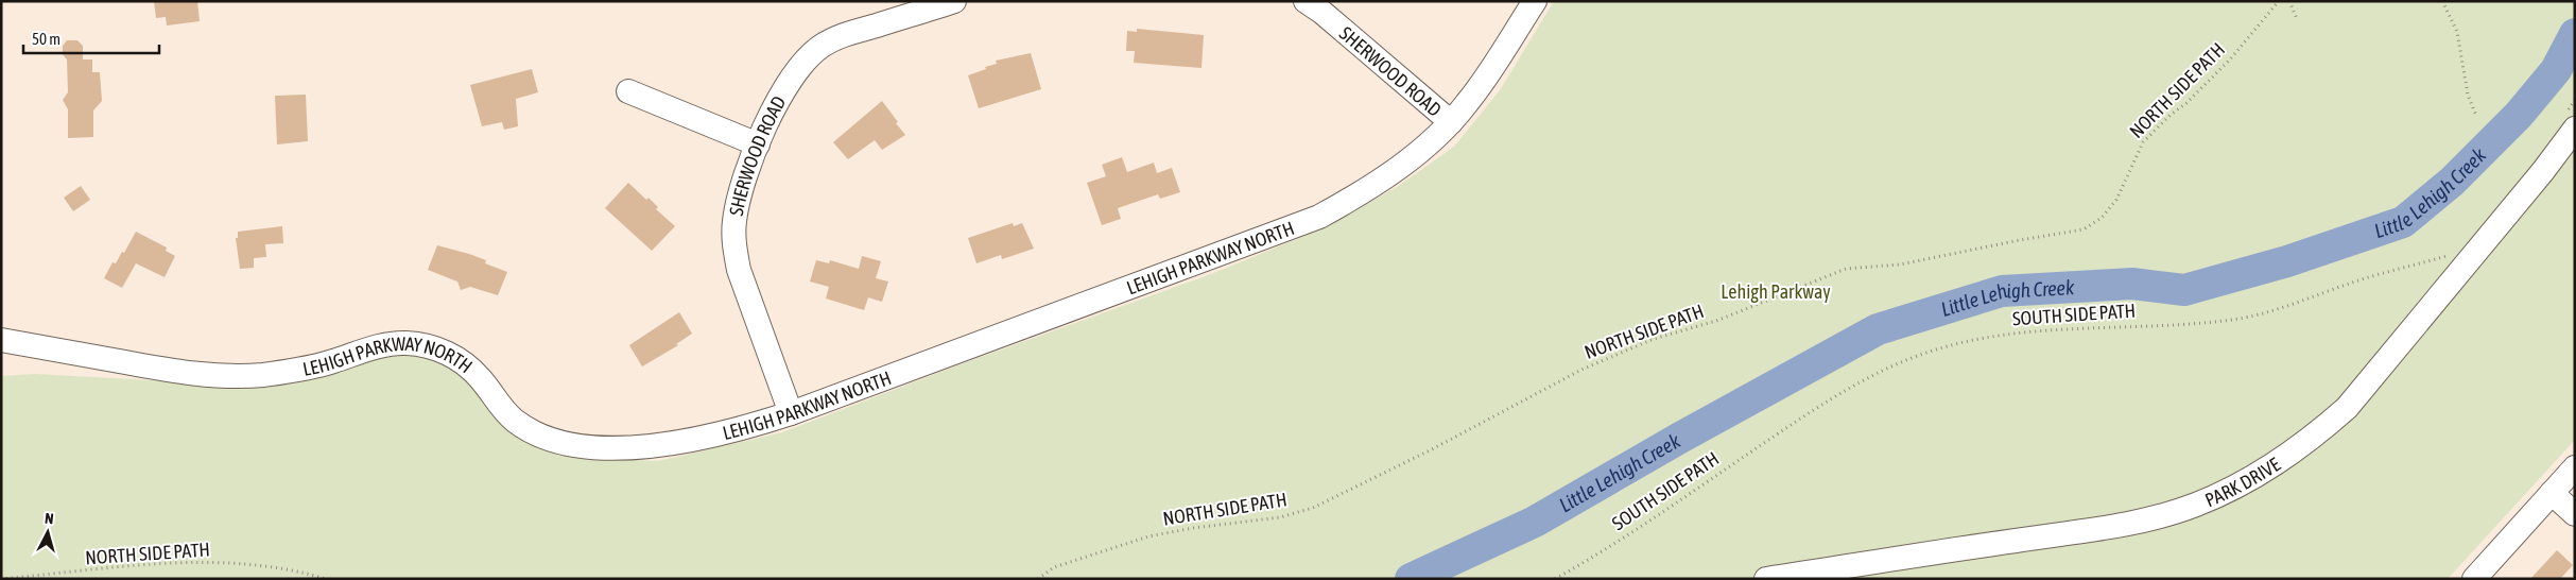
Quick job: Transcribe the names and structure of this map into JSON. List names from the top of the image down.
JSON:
{
  "streets": {
    "street": ["SHERWOOD ROAD", "LEHIGH PARKWAY NORTH", "PARK DRIVE"],
    "path": ["NORTH SIDE PATH", "SOUTH SIDE PATH"]
  },
  "crossings": [
    ["SHERWOOD ROAD", "LEHIGH PARKWAY NORTH"]
  ],
  "water": ["Little Lehigh Creek"],
  "parks": ["Lehigh Parkway"],
  "scale_bar": "50 m",
  "north": "top"
}
